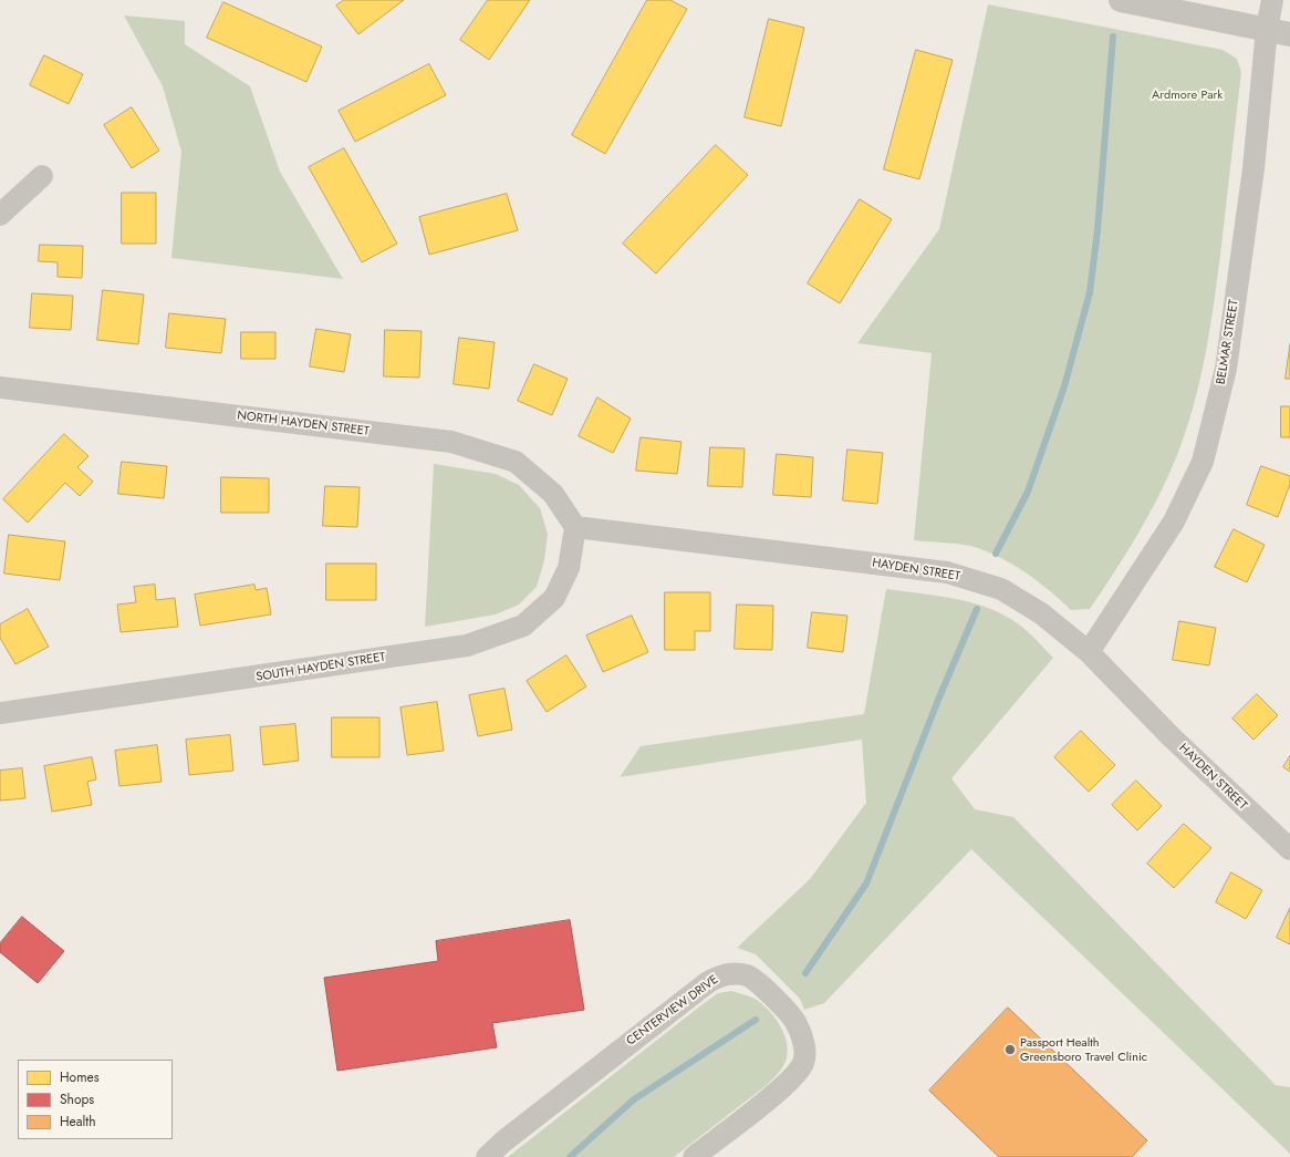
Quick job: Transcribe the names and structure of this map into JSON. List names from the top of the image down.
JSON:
{
  "streets": {
    "street": [
      "BELMAR STREET",
      "NORTH HAYDEN STREET",
      "HAYDEN STREET",
      "SOUTH HAYDEN STREET",
      "CENTERVIEW DRIVE"
    ]
  },
  "crossings": [
    ["BELMAR STREET", "HAYDEN STREET"],
    ["NORTH HAYDEN STREET", "HAYDEN STREET"],
    ["NORTH HAYDEN STREET", "SOUTH HAYDEN STREET"],
    ["HAYDEN STREET", "SOUTH HAYDEN STREET"]
  ],
  "parks": ["Ardmore Park"],
  "places": ["Passport Health Greensboro Travel Clinic"],
  "legend": ["Homes", "Shops", "Health"]
}
